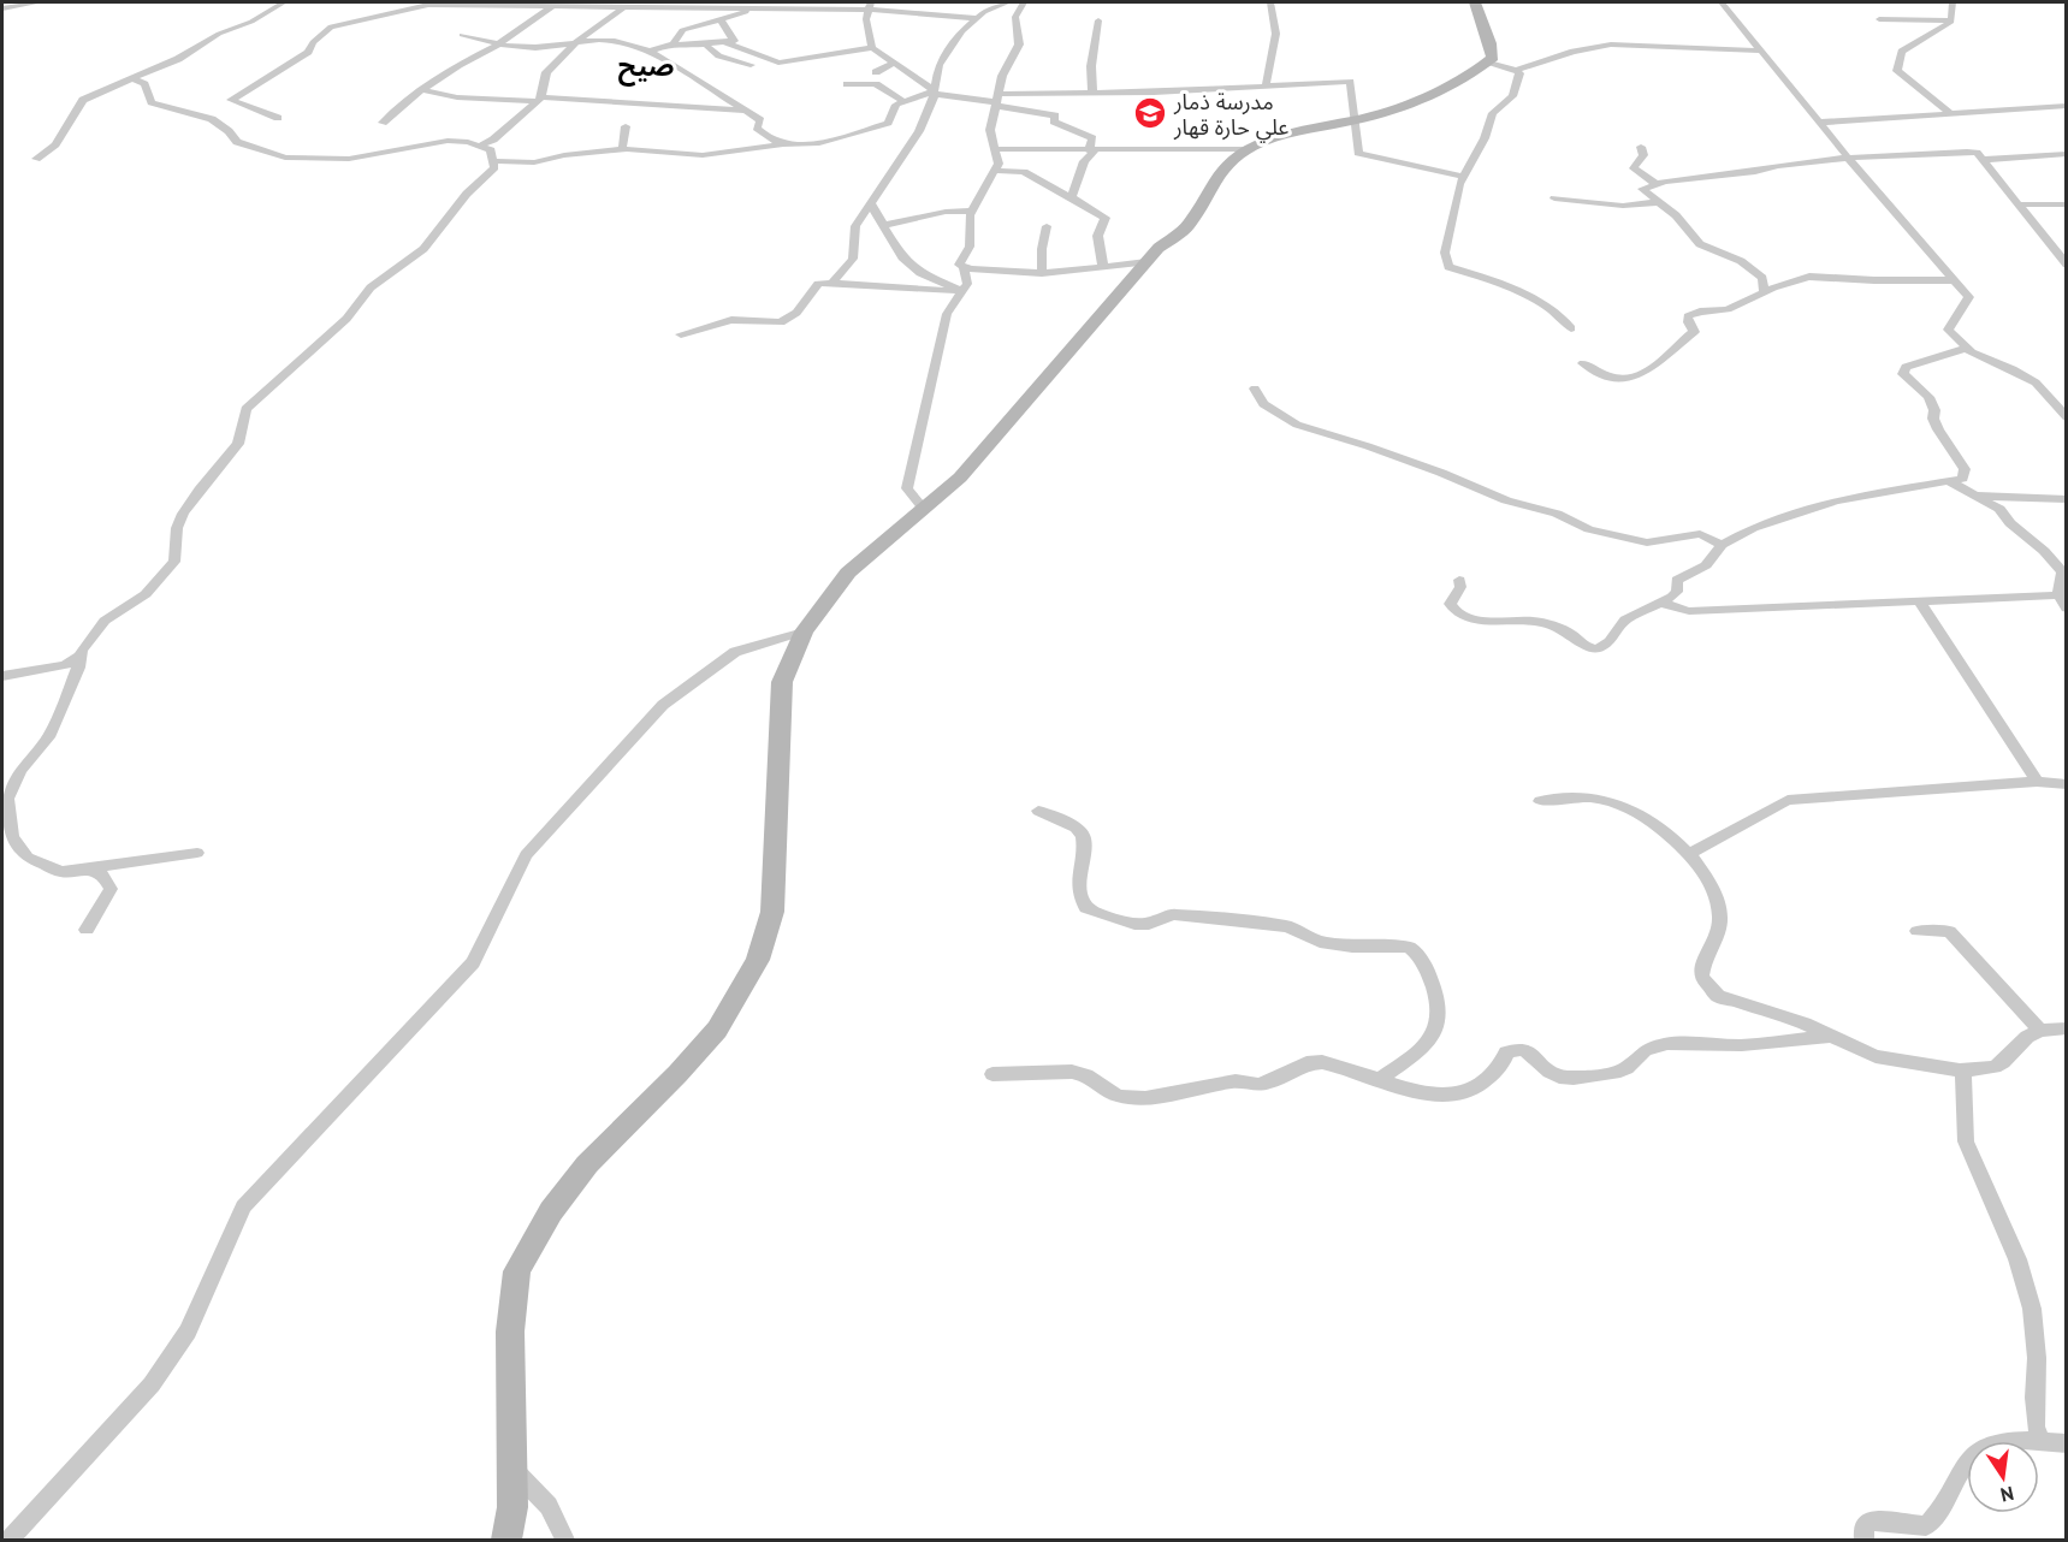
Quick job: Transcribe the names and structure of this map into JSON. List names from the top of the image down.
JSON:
{
  "districts": ["صيح"],
  "places": {
    "school or university": ["مدرسة ذمار علي حارة قهار"]
  },
  "north": "bottom"
}
